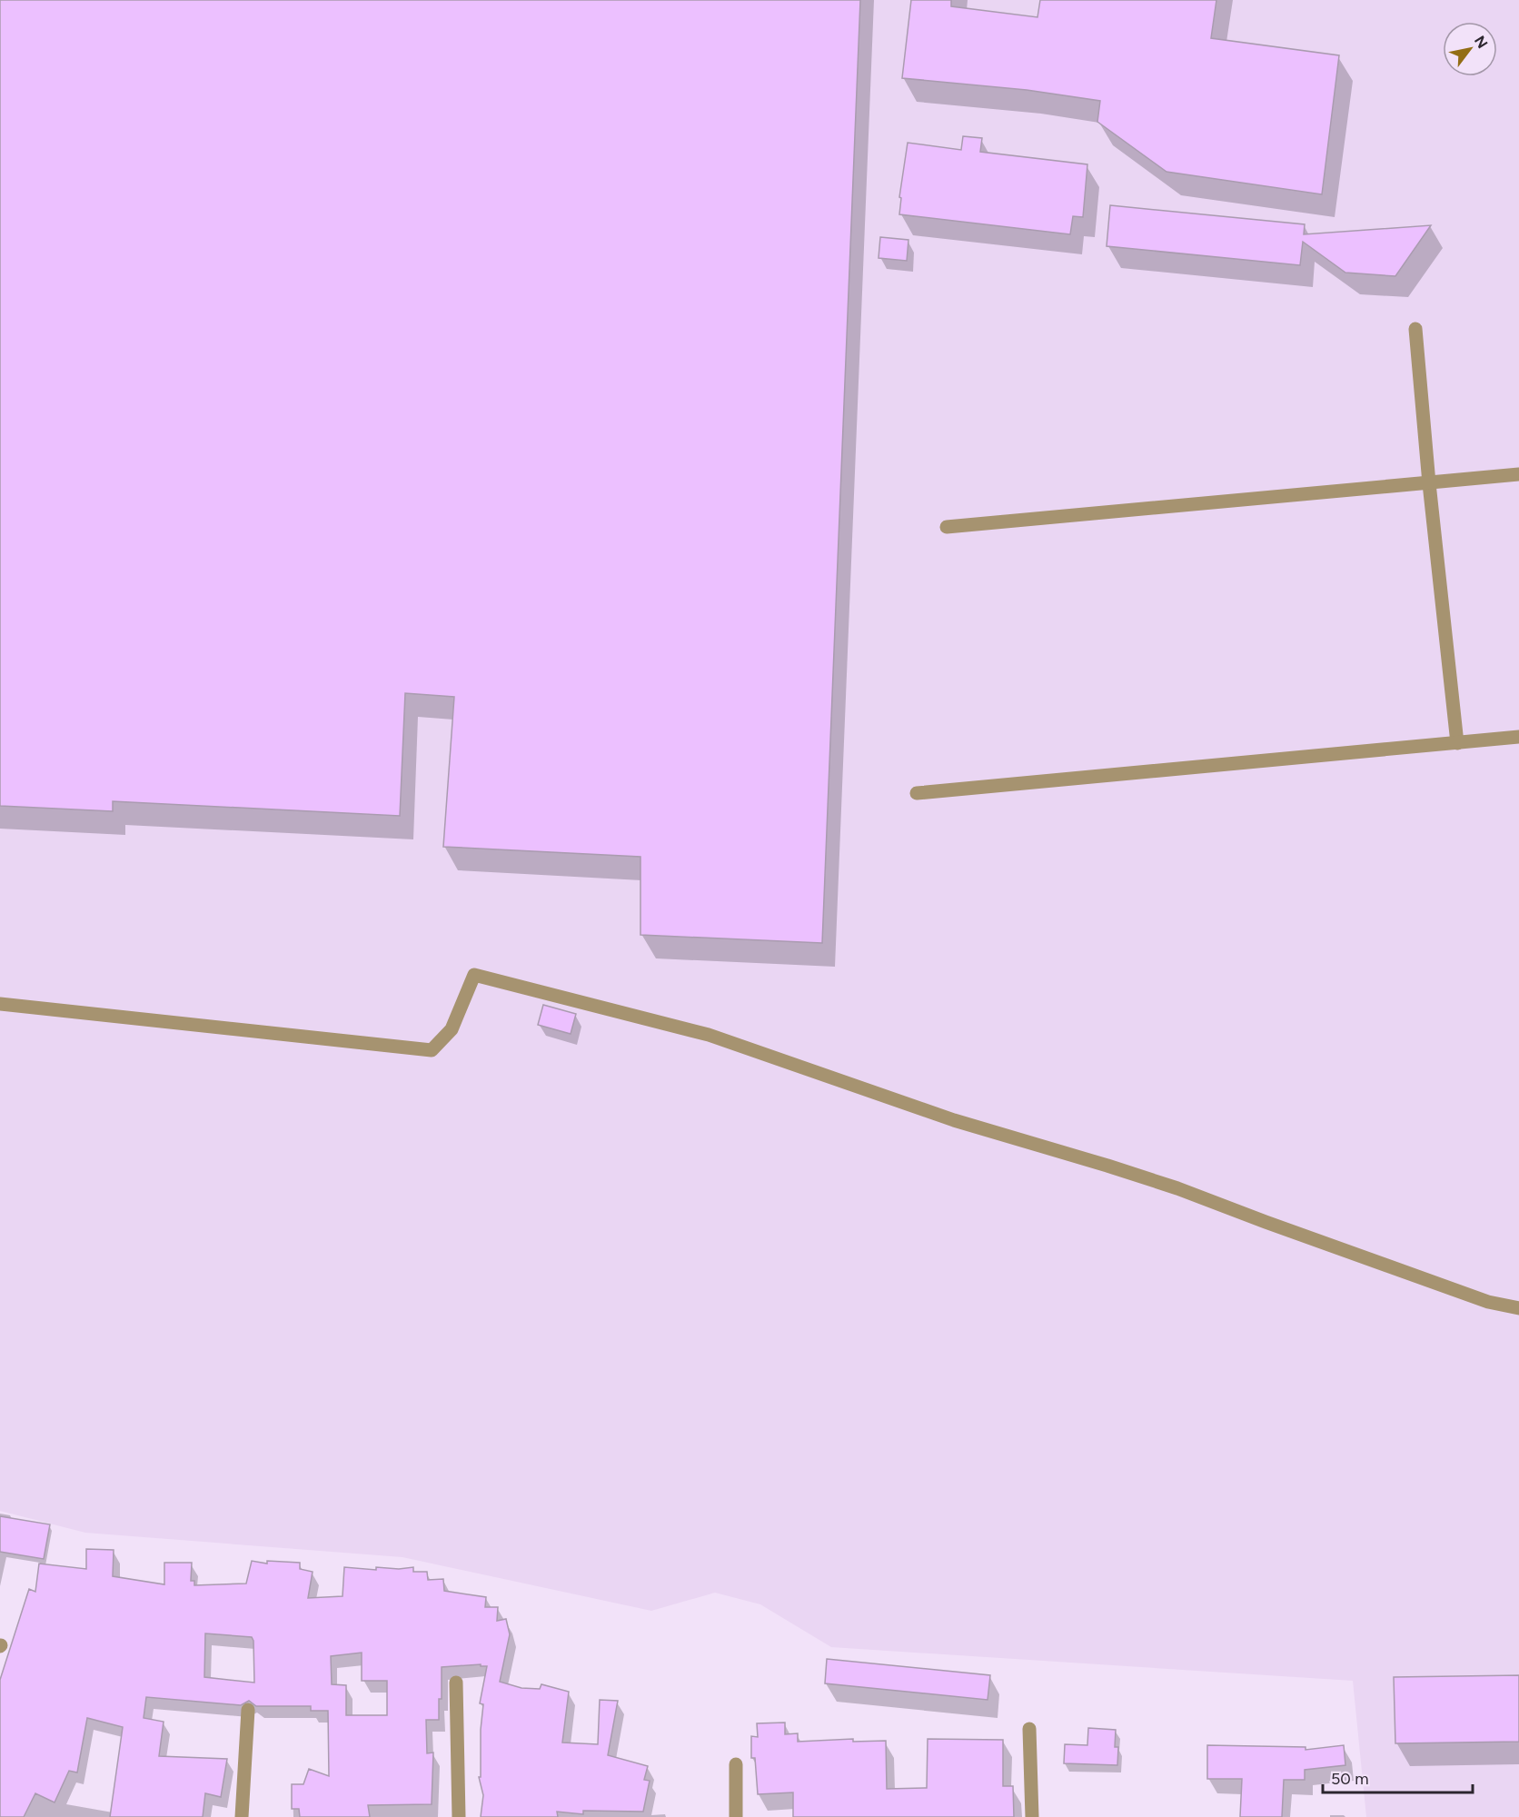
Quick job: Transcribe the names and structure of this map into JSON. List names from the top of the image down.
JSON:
{
  "scale_bar": "50 m",
  "north": "top right"
}
